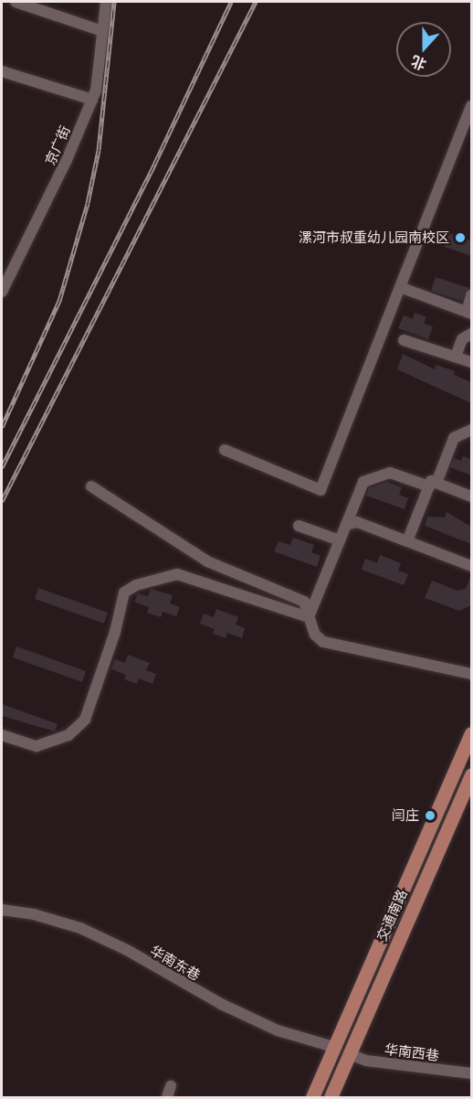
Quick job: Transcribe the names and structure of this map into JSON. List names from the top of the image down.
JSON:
{
  "streets": {
    "main road": ["交通南路"],
    "street": ["京广街", "华南东巷", "华南西巷"]
  },
  "crossings": [
    ["交通南路", "华南东巷"],
    ["交通南路", "华南西巷"]
  ],
  "places": ["漯河市叔重幼儿园南校区", "闫庄"],
  "north": "bottom"
}
